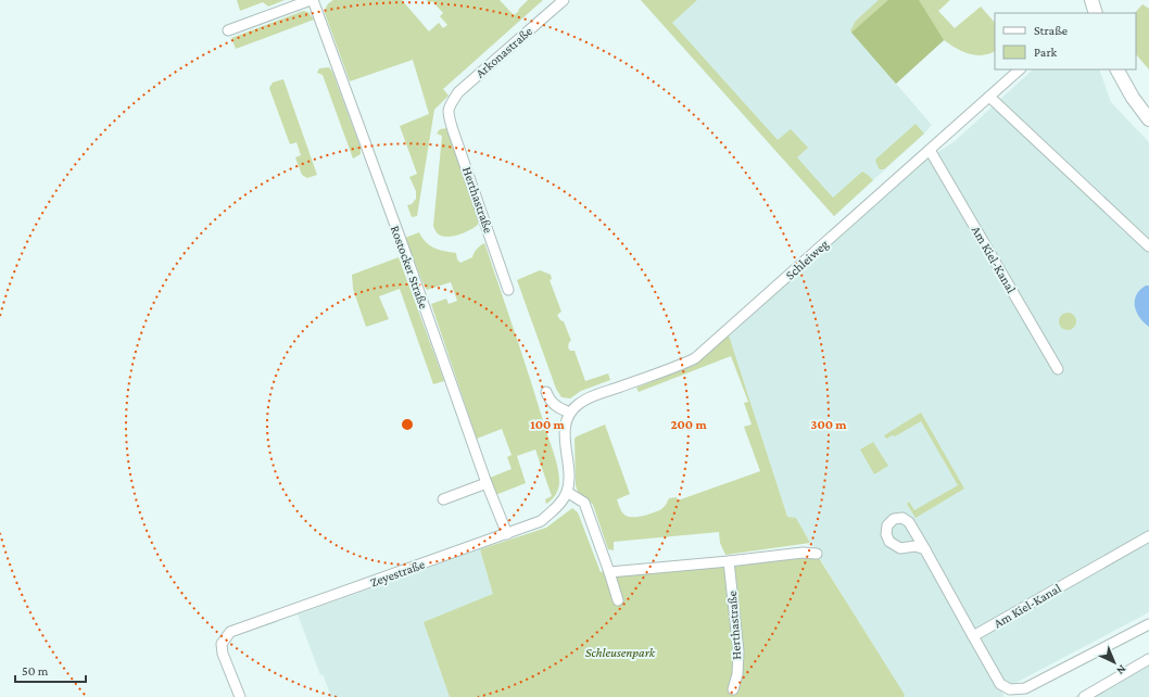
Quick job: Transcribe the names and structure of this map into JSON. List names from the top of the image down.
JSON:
{
  "streets": {
    "street": [
      "Arkonastraße",
      "Herthastraße",
      "Schleiweg",
      "Am Kiel-Kanal",
      "Rostocker Straße",
      "Zeyestraße"
    ]
  },
  "crossings": [
    ["Arkonastraße", "Herthastraße"],
    ["Schleiweg", "Am Kiel-Kanal"],
    ["Rostocker Straße", "Zeyestraße"]
  ],
  "parks": ["Schleusenpark"],
  "legend": ["Straße", "Park"],
  "scale_bar": "50 m",
  "north": "bottom right",
  "rings": ["100 m", "200 m", "300 m"]
}
